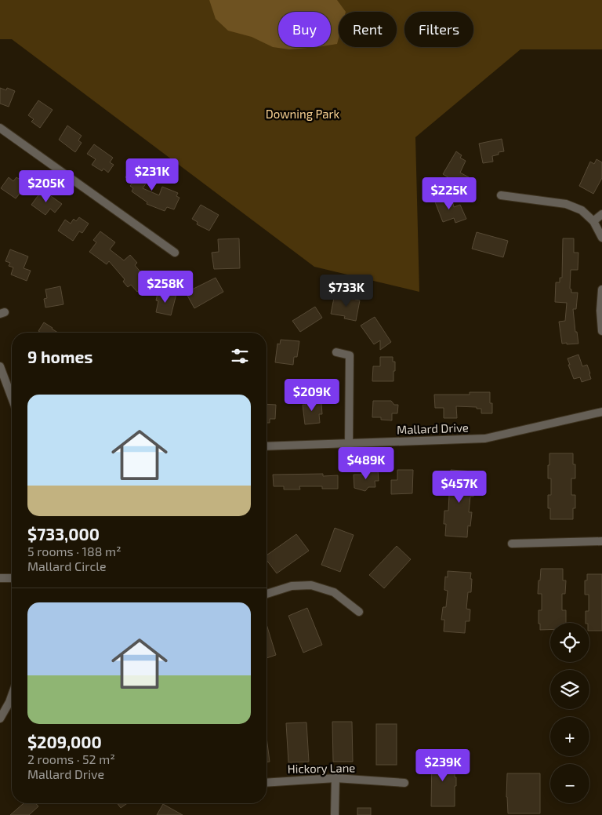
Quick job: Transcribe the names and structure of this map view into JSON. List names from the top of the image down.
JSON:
{
  "streets": {
    "street": ["Mallard Drive", "Hickory Lane"]
  },
  "parks": ["Downing Park"],
  "page": {
    "chip": ["Buy", "Rent", "Filters"],
    "price": [
      "$231K",
      "$205K",
      "$225K",
      "$258K",
      "$733K",
      "$209K",
      "$489K",
      "$457K",
      "$239K"
    ],
    "heading": "9 homes",
    "list": [
      {
        "name": "$733,000",
        "note": "5 rooms · 188 m² · Mallard Circle"
      },
      {
        "name": "$209,000",
        "note": "2 rooms · 52 m² · Mallard Drive"
      }
    ],
    "map_buttons": ["+", "−"]
  }
}
